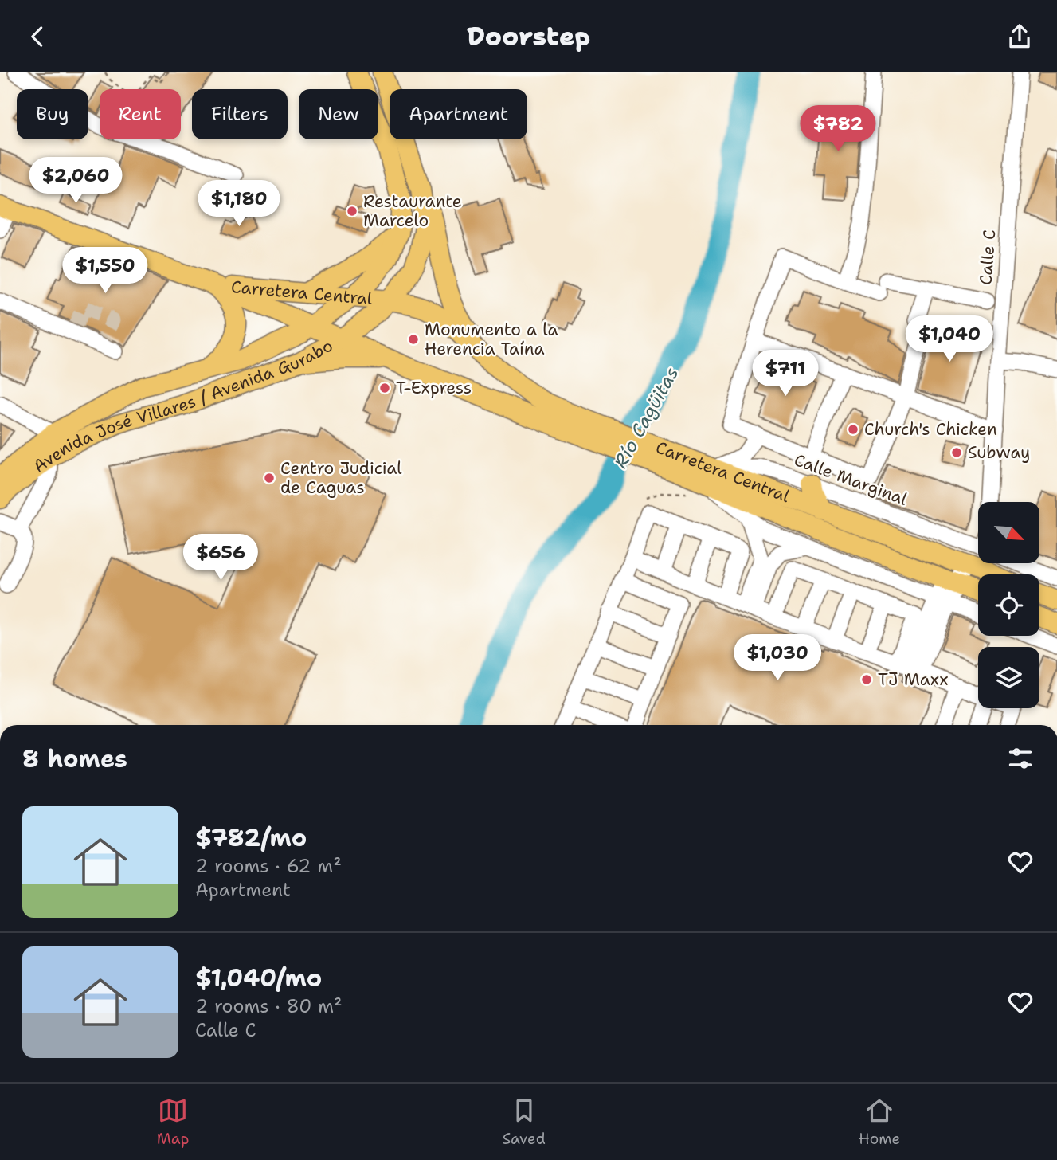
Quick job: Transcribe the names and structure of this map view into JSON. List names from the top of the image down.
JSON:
{
  "streets": {
    "main road": ["Carretera Central", "Avenida José Villares / Avenida Gurabo"],
    "street": ["Calle C", "Calle Marginal"]
  },
  "crossings": [
    ["Carretera Central", "Avenida José Villares / Avenida Gurabo"],
    ["Carretera Central", "Calle Marginal"]
  ],
  "water": ["Río Cagüitas"],
  "places": [
    "Restaurante Marcelo",
    "Monumento a la Herencia Taína",
    "T-Express",
    "Church's Chicken",
    "Subway",
    "Centro Judicial de Caguas",
    "TJ Maxx"
  ],
  "north": "bottom right",
  "page": {
    "header": "Doorstep",
    "chip": [
      "Buy",
      "Rent",
      "Filters",
      "New",
      "Apartment"
    ],
    "price": [
      "$782",
      "$2,060",
      "$1,180",
      "$1,550",
      "$1,040",
      "$711",
      "$656",
      "$1,030"
    ],
    "heading": "8 homes",
    "list": [
      {
        "name": "$782/mo",
        "note": "2 rooms · 62 m² · Apartment"
      },
      {
        "name": "$1,040/mo",
        "note": "2 rooms · 80 m² · Calle C"
      }
    ],
    "tabs": ["Map", "Saved", "Home"]
  }
}
